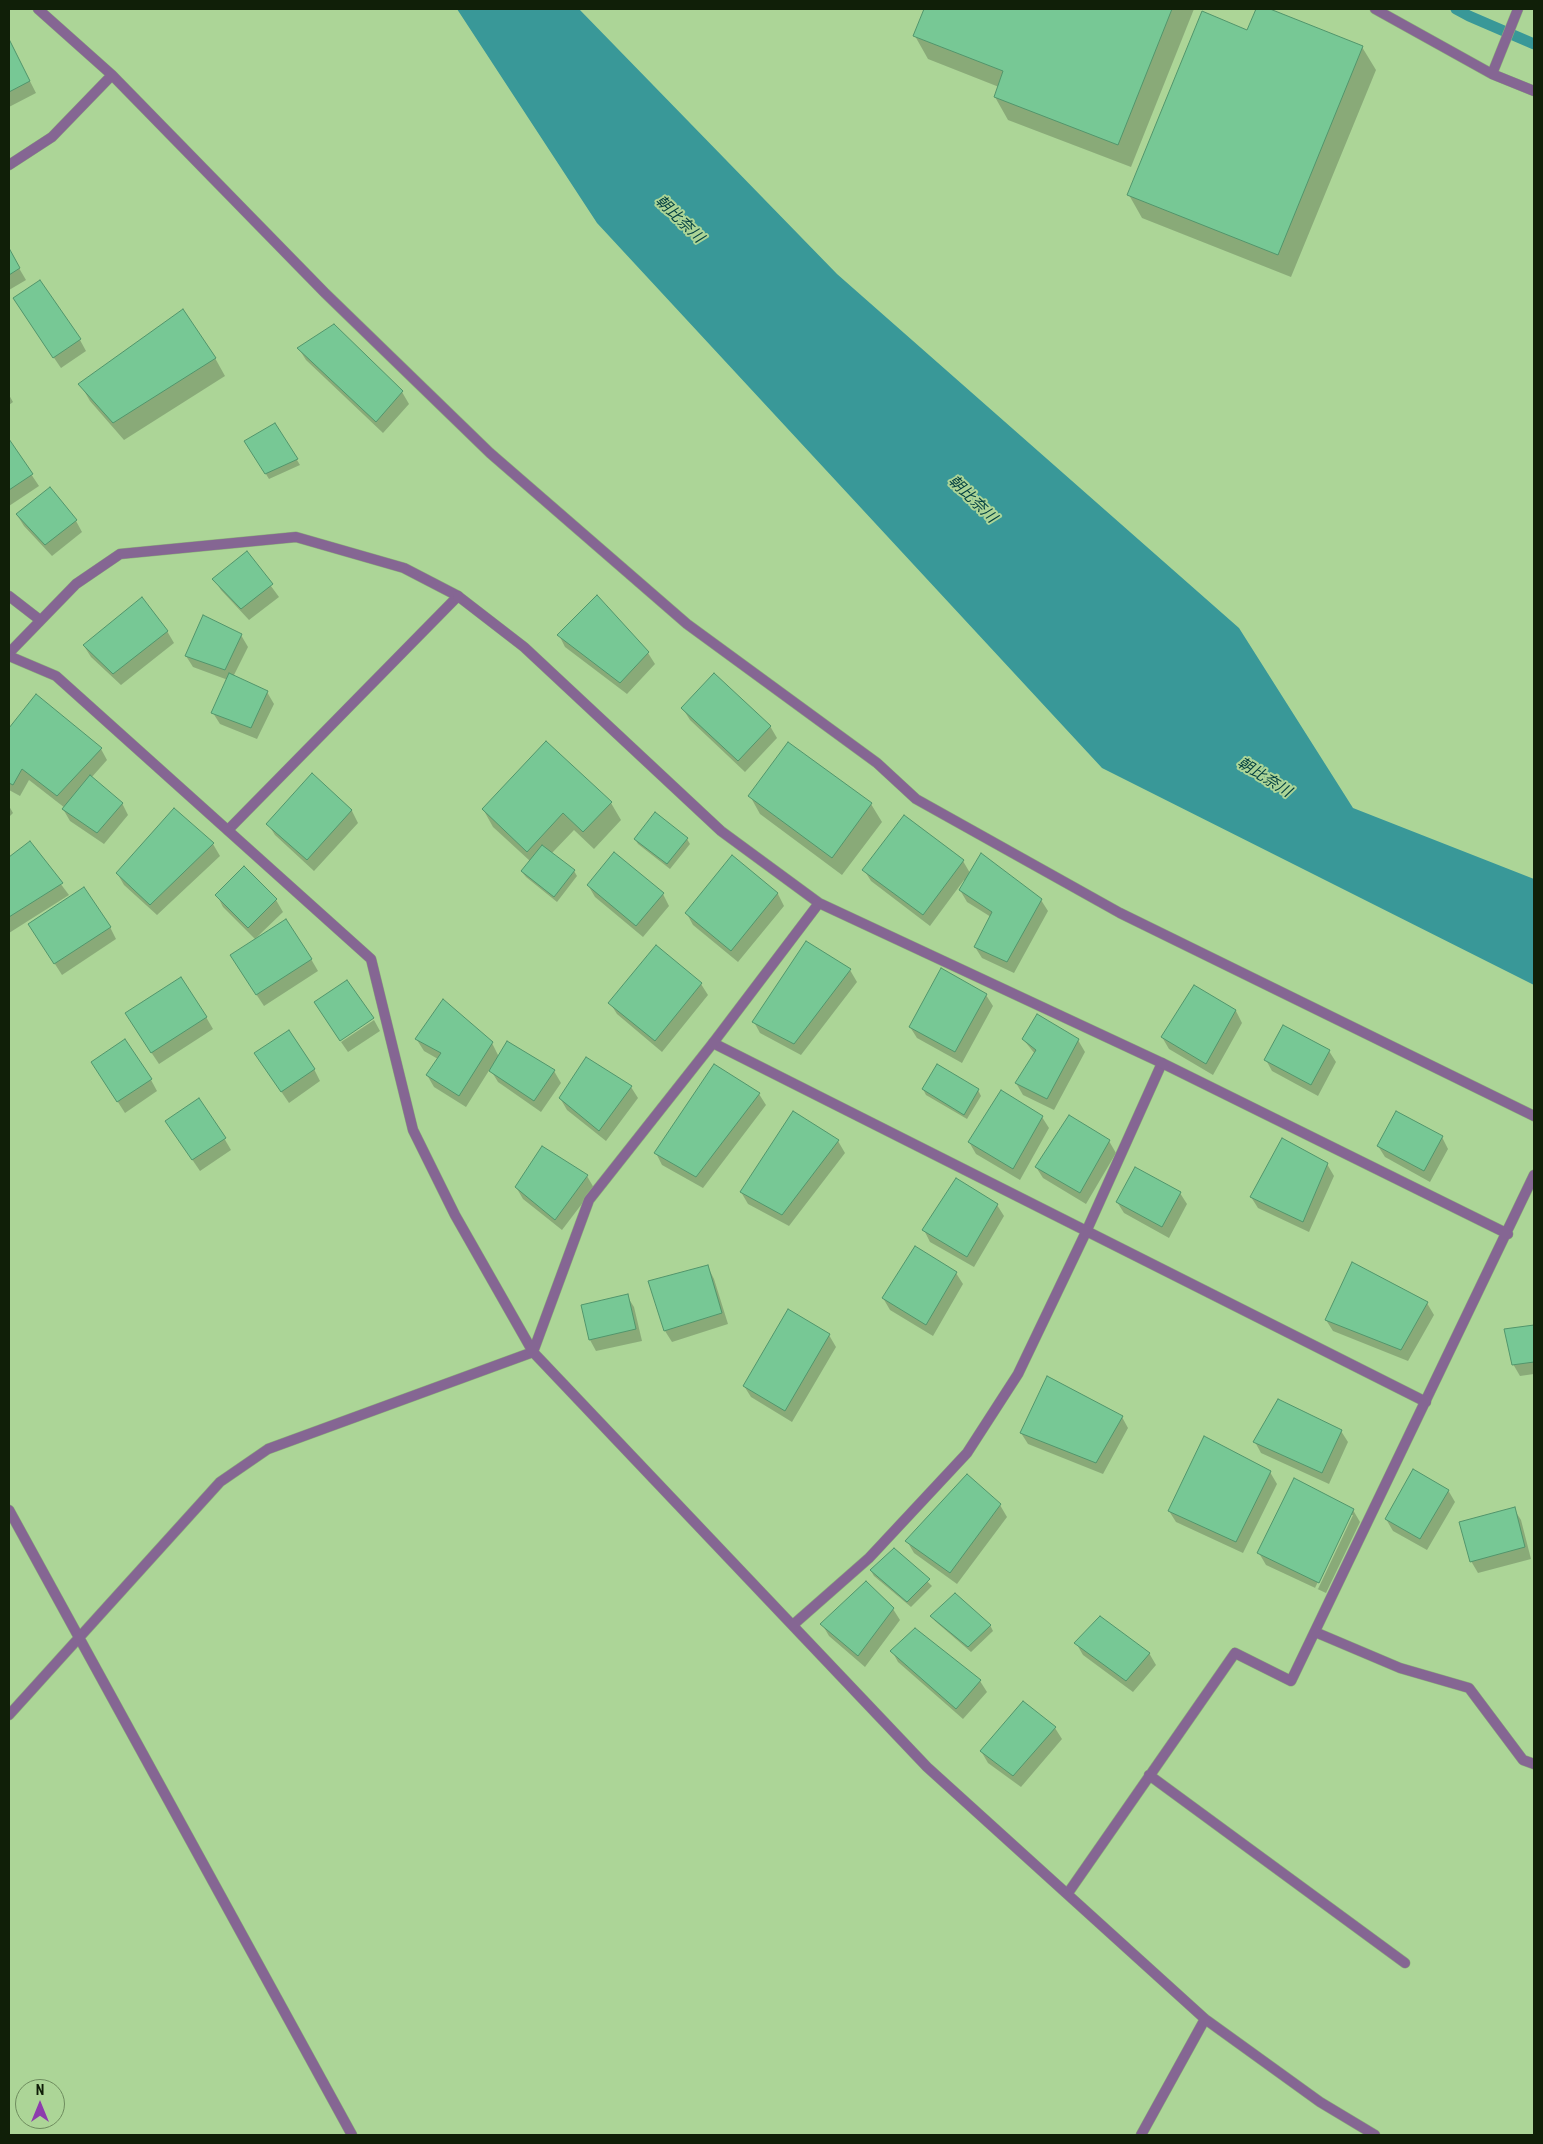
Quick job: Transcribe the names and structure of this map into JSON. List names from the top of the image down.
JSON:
{
  "water": ["朝比奈川"],
  "north": "top"
}
